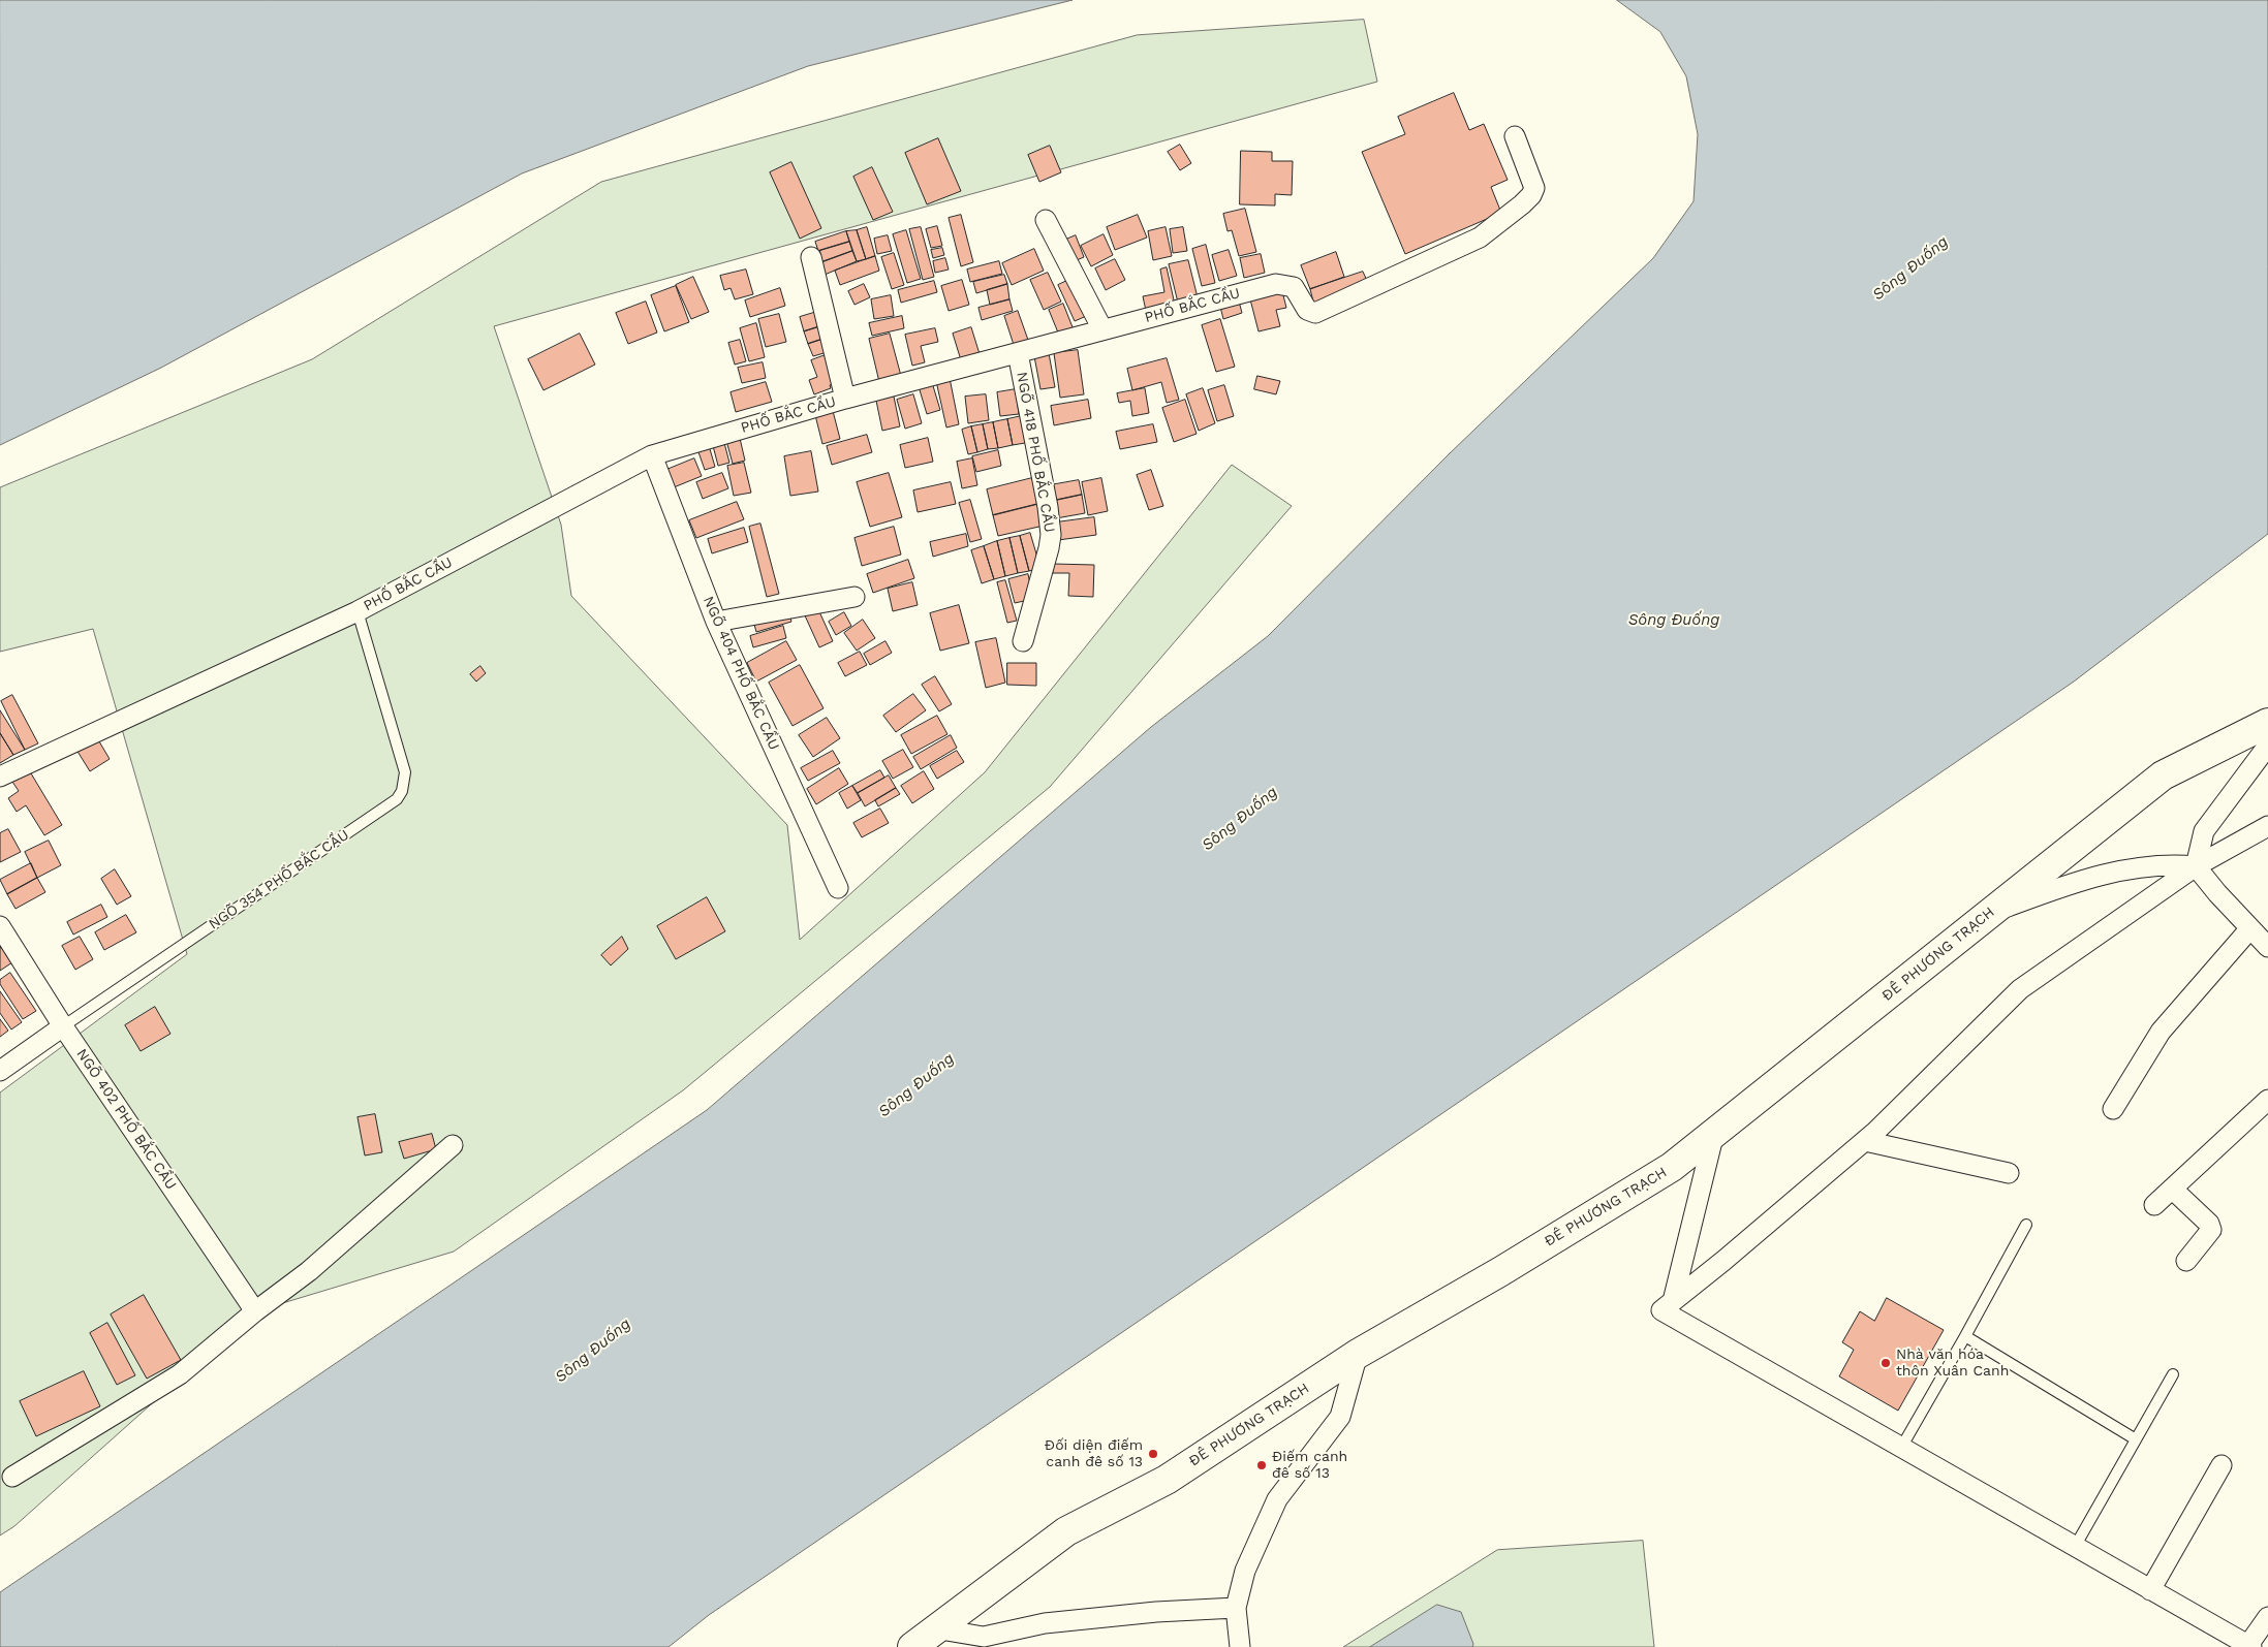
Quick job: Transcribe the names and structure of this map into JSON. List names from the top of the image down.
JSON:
{
  "streets": {
    "main road": ["ĐÊ PHƯƠNG TRẠCH"],
    "street": [
      "PHỐ BẮC CẦU",
      "NGÕ 418 PHỐ BẮC CẦU",
      "NGÕ 404 PHỐ BẮC CẦU",
      "NGÕ 354 PHỐ BẮC CẦU",
      "NGÕ 402 PHỐ BẮC CẦU"
    ]
  },
  "crossings": [
    ["PHỐ BẮC CẦU", "NGÕ 418 PHỐ BẮC CẦU"],
    ["PHỐ BẮC CẦU", "NGÕ 404 PHỐ BẮC CẦU"],
    ["PHỐ BẮC CẦU", "NGÕ 354 PHỐ BẮC CẦU"],
    ["NGÕ 354 PHỐ BẮC CẦU", "NGÕ 402 PHỐ BẮC CẦU"]
  ],
  "water": ["Sông Đuống"],
  "places": ["Nhà văn hóa thôn Xuân Canh", "Đối diện điếm canh đê số 13", "Điếm canh đê số 13"]
}
